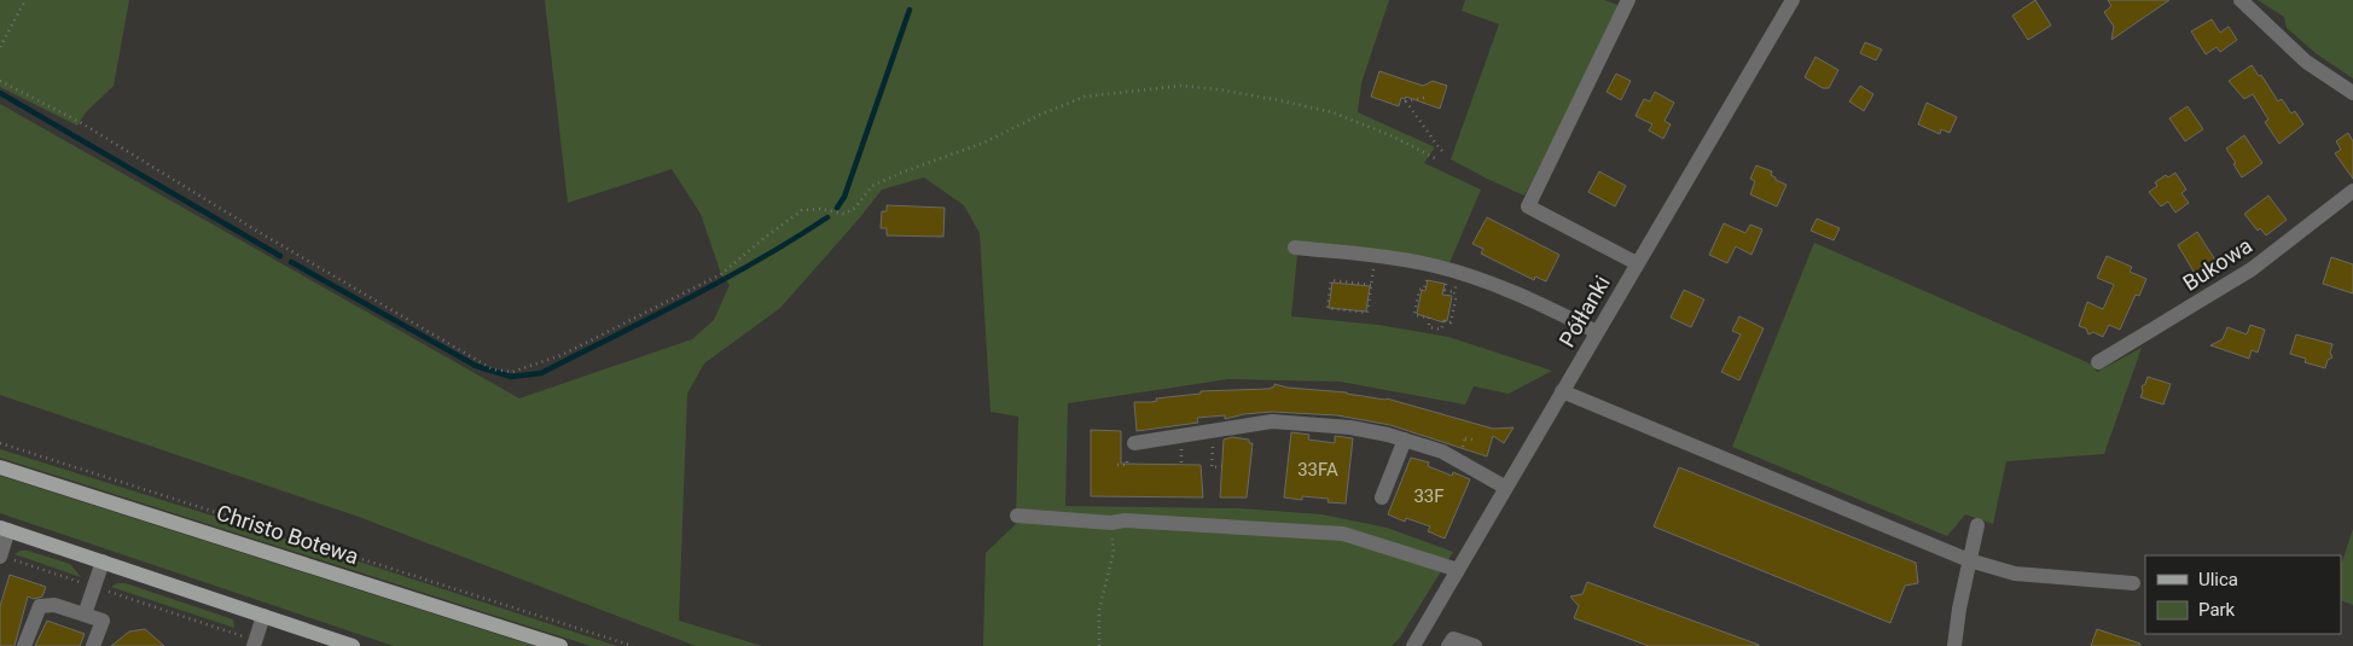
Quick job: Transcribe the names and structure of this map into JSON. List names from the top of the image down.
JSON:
{
  "streets": {
    "main road": ["Christo Botewa"],
    "street": ["Bukowa", "Półłanki"]
  },
  "house_numbers": ["33FA", "33F"],
  "legend": ["Ulica", "Park"]
}
